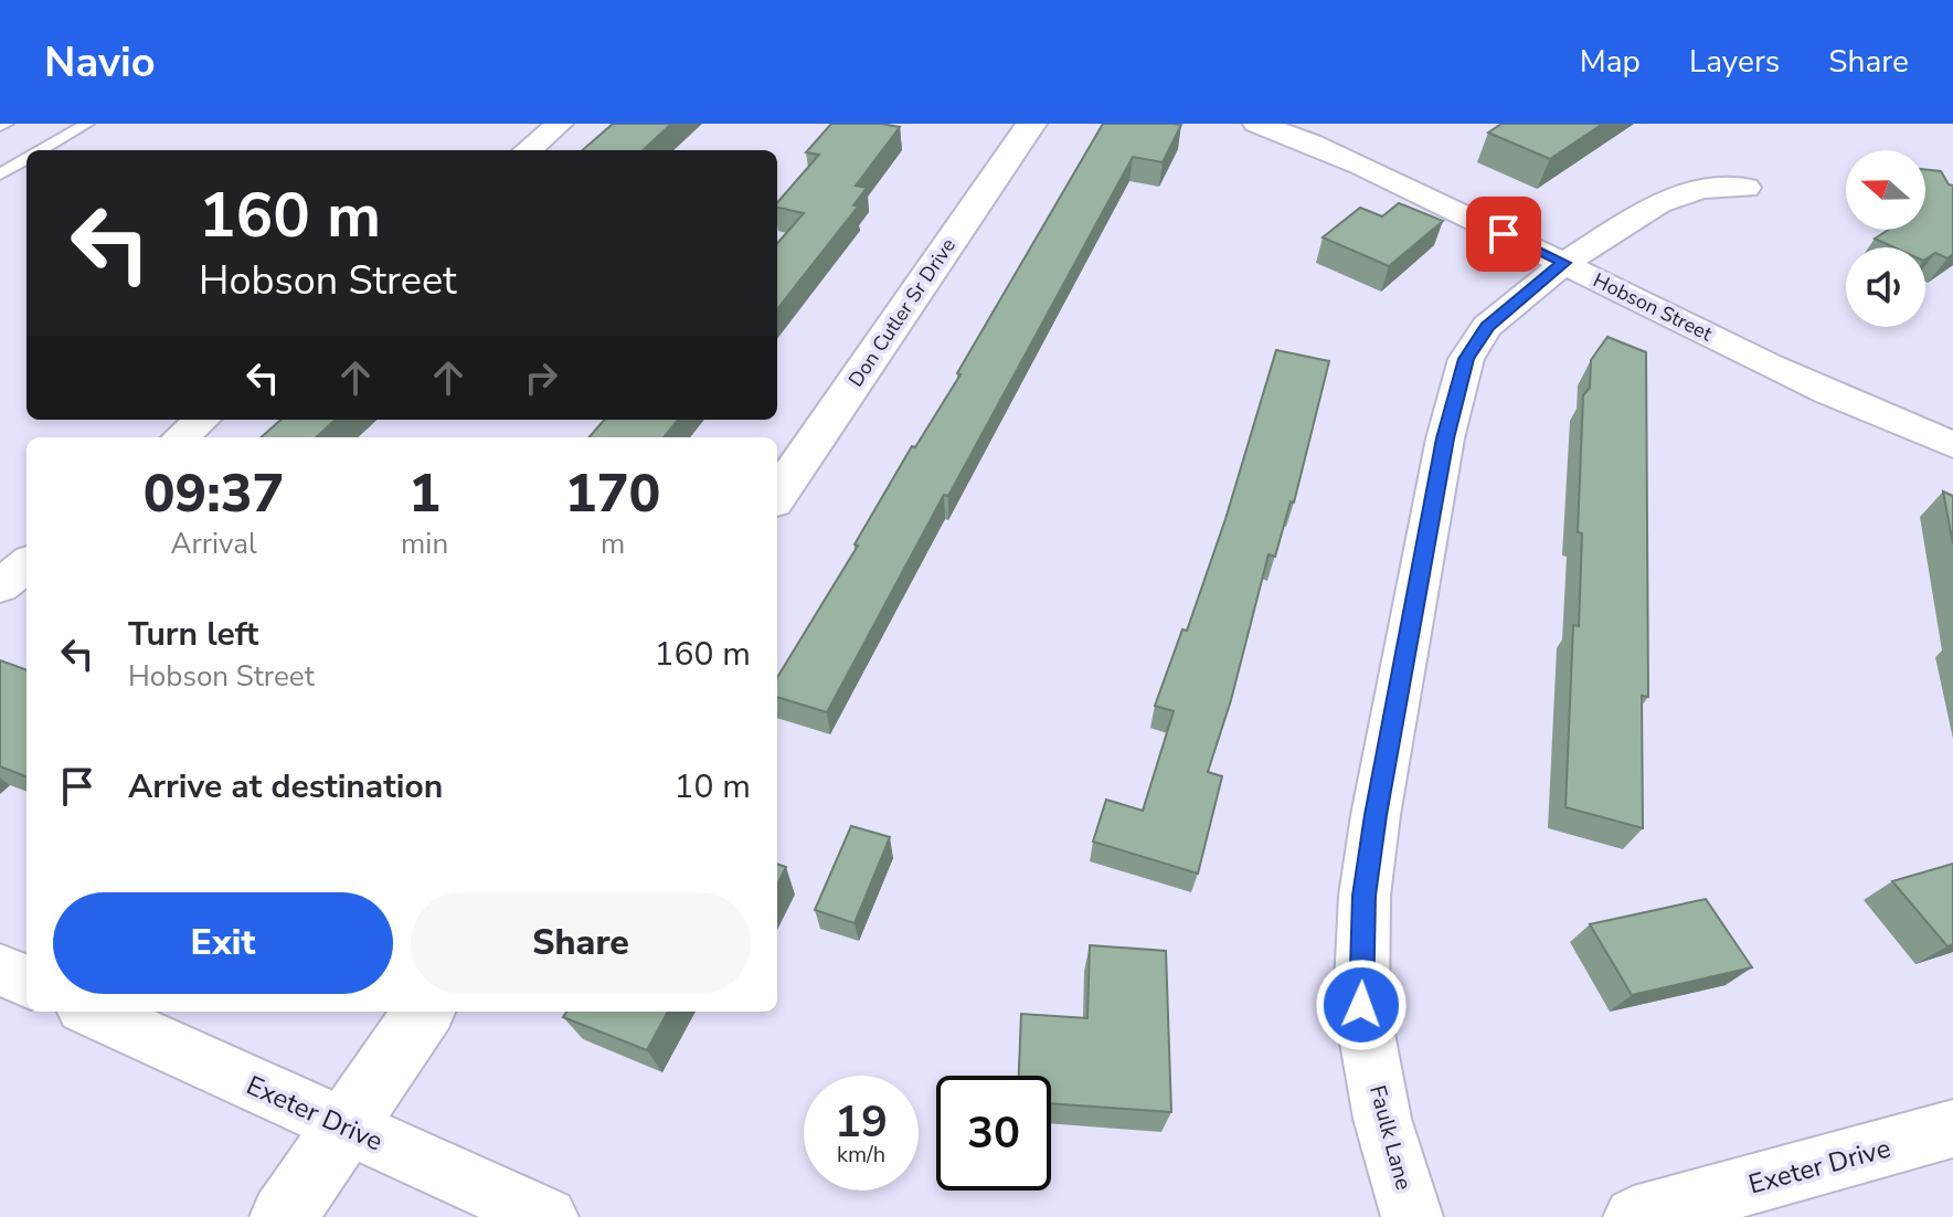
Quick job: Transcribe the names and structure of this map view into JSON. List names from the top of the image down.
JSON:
{
  "streets": {
    "street": [
      "Hobson Street",
      "Don Cutler Sr Drive",
      "Exeter Drive",
      "Faulk Lane"
    ]
  },
  "crossings": [
    ["Hobson Street", "Faulk Lane"]
  ],
  "north": "left",
  "page": {
    "header": "Navio",
    "nav": ["Map", "Layers", "Share"],
    "turn": ["160 m", "Hobson Street"],
    "eta": [
      "09:37",
      "Arrival",
      "1",
      "min",
      "170",
      "m"
    ],
    "list": [
      {
        "name": "Turn left",
        "note": "Hobson Street",
        "value": "160 m"
      },
      {
        "name": "Arrive at destination",
        "value": "10 m"
      }
    ],
    "buttons": ["Exit", "Share"],
    "speed": "19 km/h",
    "limit": "30"
  }
}
